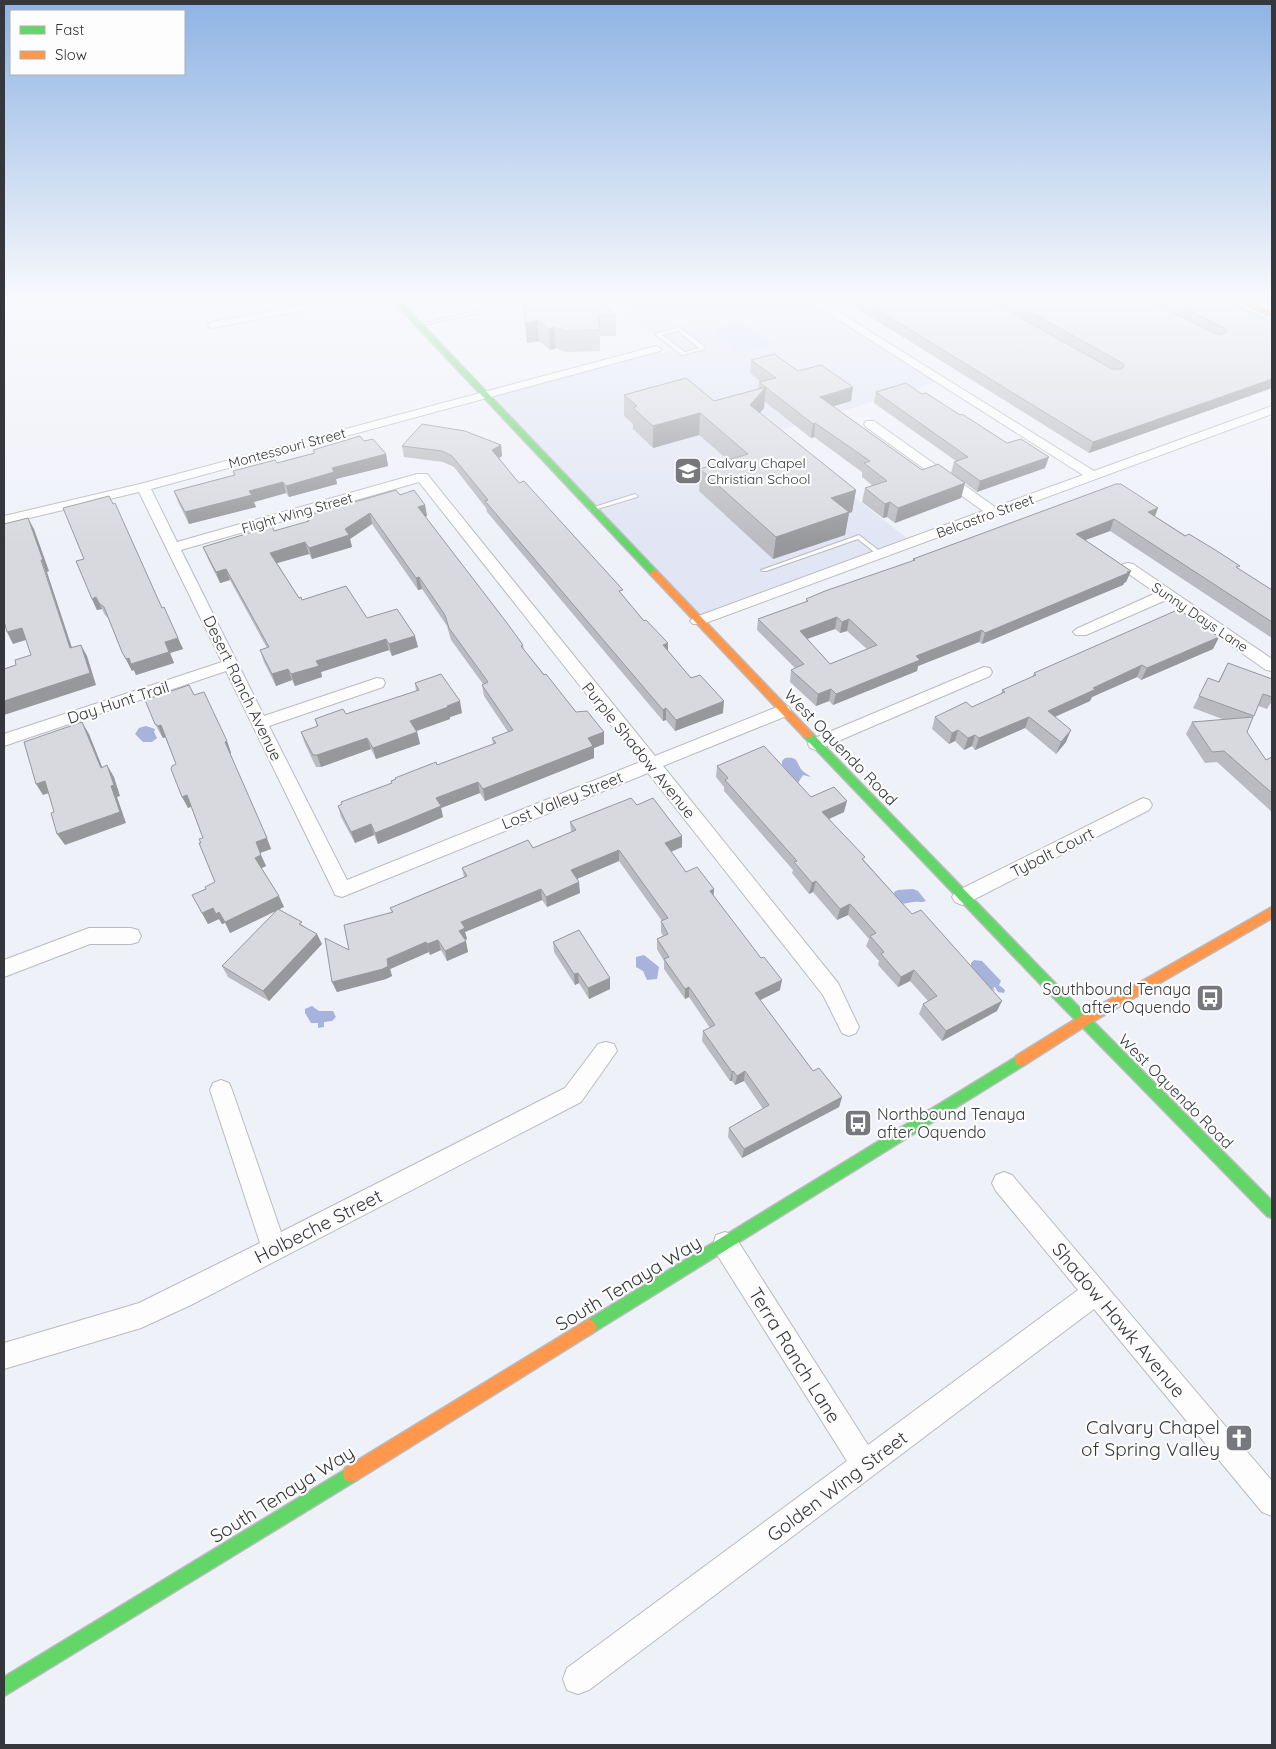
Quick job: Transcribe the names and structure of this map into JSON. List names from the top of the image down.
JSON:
{
  "streets": {
    "street": [
      "Montessouri Street",
      "Flight Wing Street",
      "Belcastro Street",
      "Sunny Days Lane",
      "Desert Ranch Avenue",
      "Day Hunt Trail",
      "West Oquendo Road",
      "Purple Shadow Avenue",
      "Lost Valley Street",
      "Tybalt Court",
      "Holbeche Street",
      "South Tenaya Way",
      "Shadow Hawk Avenue",
      "Terra Ranch Lane",
      "Golden Wing Street"
    ]
  },
  "crossings": [
    ["Montessouri Street", "Desert Ranch Avenue"],
    ["Montessouri Street", "West Oquendo Road"],
    ["Flight Wing Street", "Desert Ranch Avenue"],
    ["Flight Wing Street", "Purple Shadow Avenue"],
    ["Belcastro Street", "West Oquendo Road"],
    ["Desert Ranch Avenue", "Day Hunt Trail"],
    ["Desert Ranch Avenue", "Lost Valley Street"],
    ["West Oquendo Road", "Lost Valley Street"],
    ["West Oquendo Road", "Tybalt Court"],
    ["West Oquendo Road", "South Tenaya Way"],
    ["Purple Shadow Avenue", "Lost Valley Street"],
    ["South Tenaya Way", "Terra Ranch Lane"],
    ["Shadow Hawk Avenue", "Golden Wing Street"],
    ["Terra Ranch Lane", "Golden Wing Street"]
  ],
  "places": {
    "school or university": ["Calvary Chapel Christian School"],
    "bus stop": ["Southbound Tenaya after Oquendo", "Northbound Tenaya after Oquendo"],
    "church": ["Calvary Chapel of Spring Valley"]
  },
  "legend": ["Fast", "Slow"]
}
